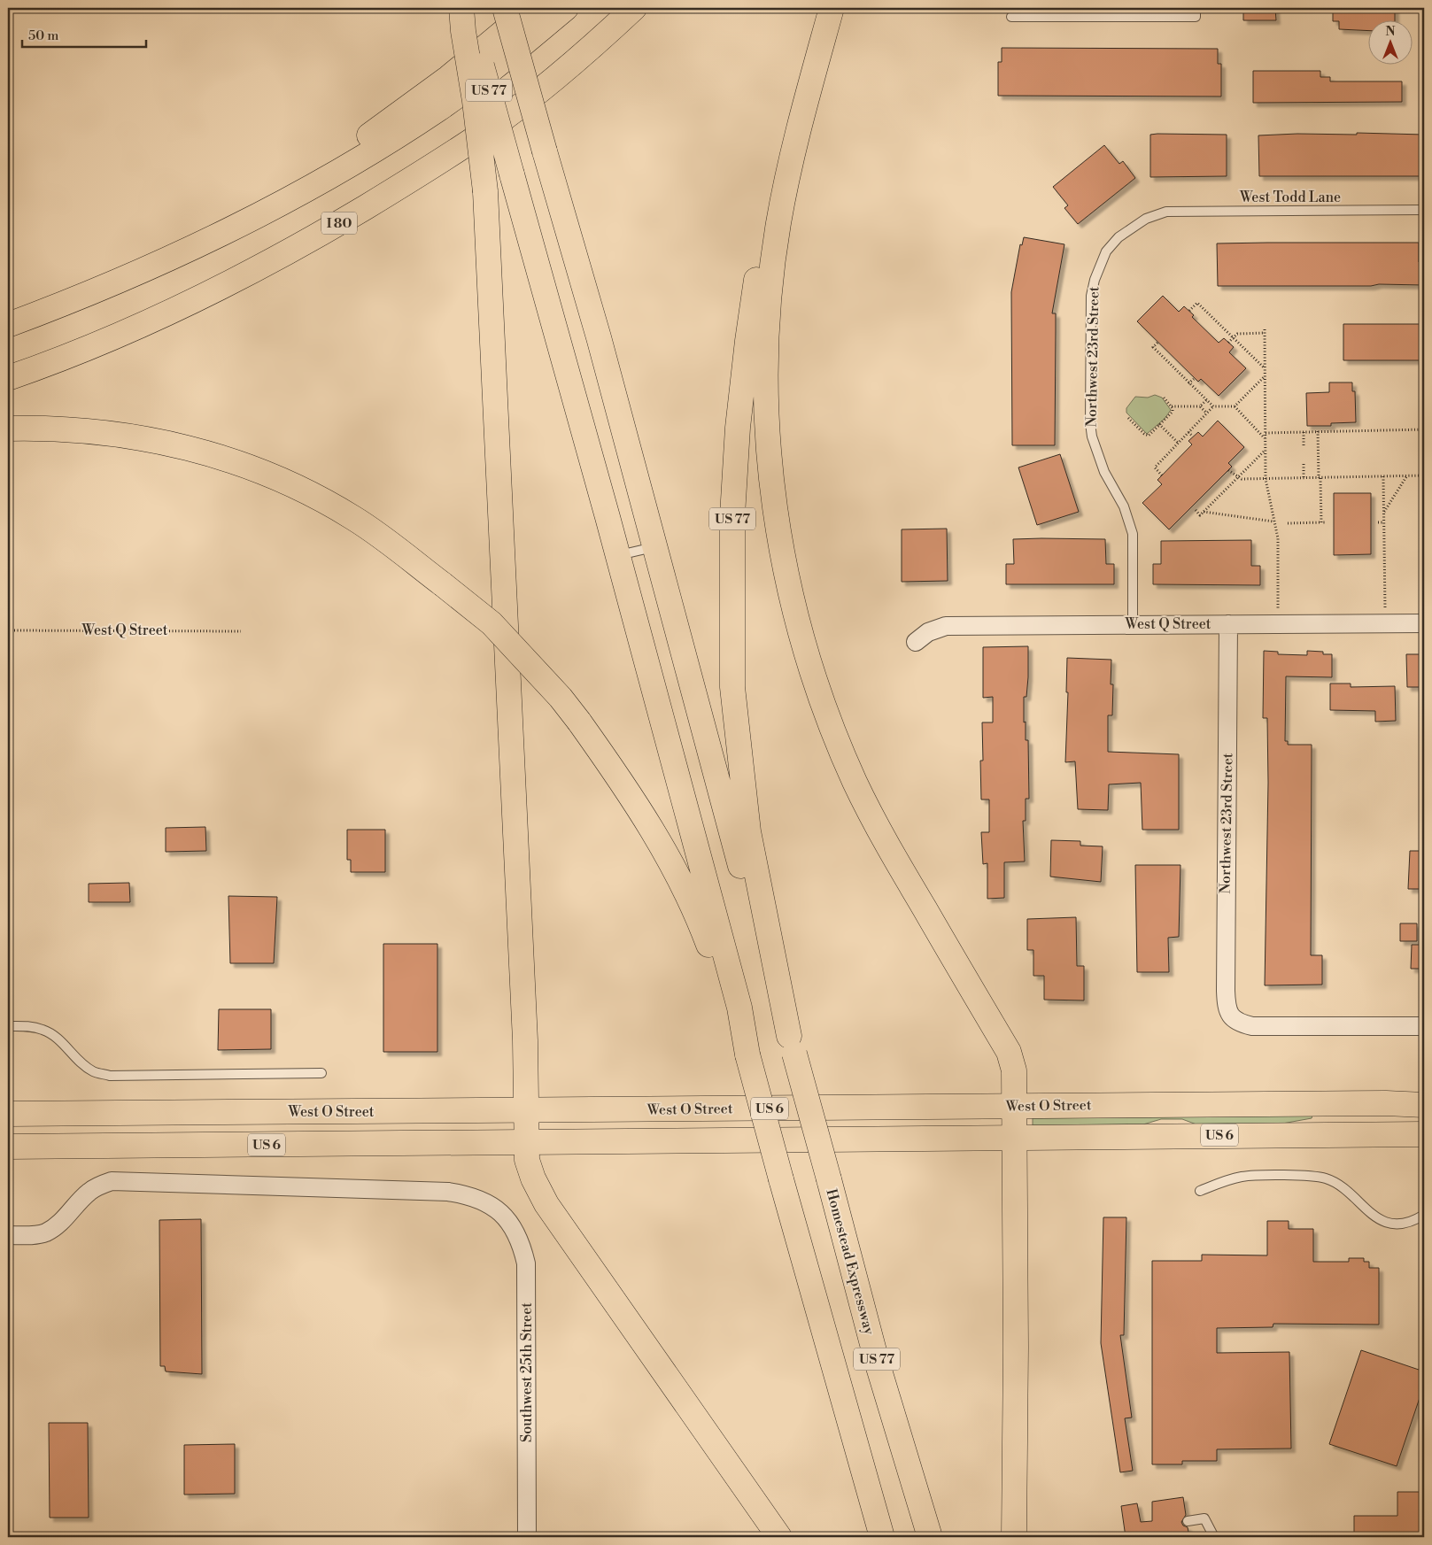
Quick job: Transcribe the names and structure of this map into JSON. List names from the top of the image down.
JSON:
{
  "streets": {
    "main road": [
      "US 77",
      "I 80",
      "West O Street",
      "US 6",
      "Homestead Expressway"
    ],
    "street": ["Northwest 23rd Street", "West Q Street", "Southwest 25th Street"],
    "lane": ["West Todd Lane"]
  },
  "crossings": [
    ["US 77", "Homestead Expressway"],
    ["West Todd Lane", "Northwest 23rd Street"],
    ["Northwest 23rd Street", "West Q Street"]
  ],
  "scale_bar": "50 m",
  "north": "top"
}
